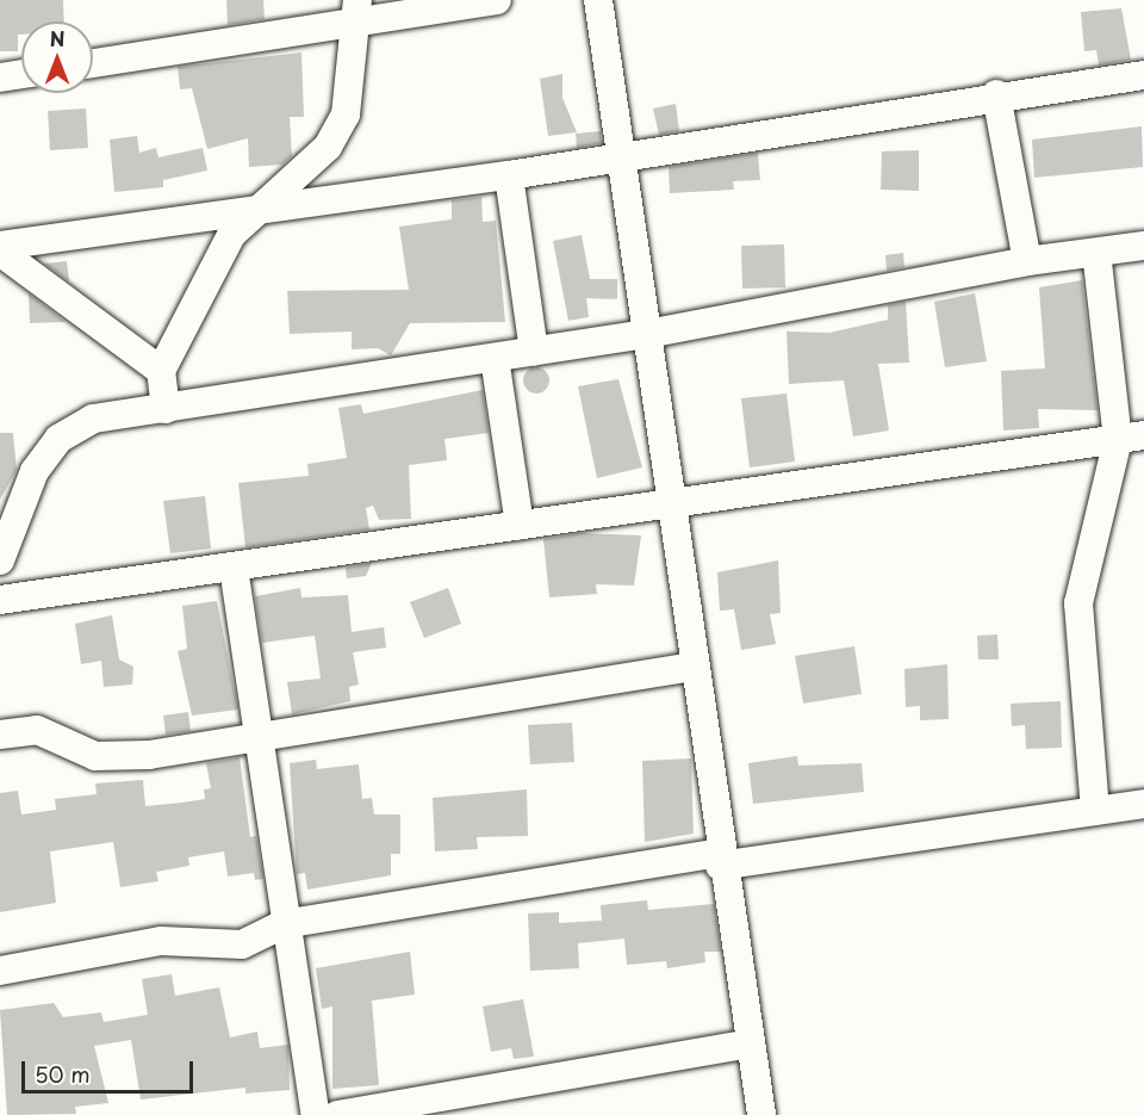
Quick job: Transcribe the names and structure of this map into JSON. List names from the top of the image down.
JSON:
{
  "scale_bar": "50 m",
  "north": "top"
}
